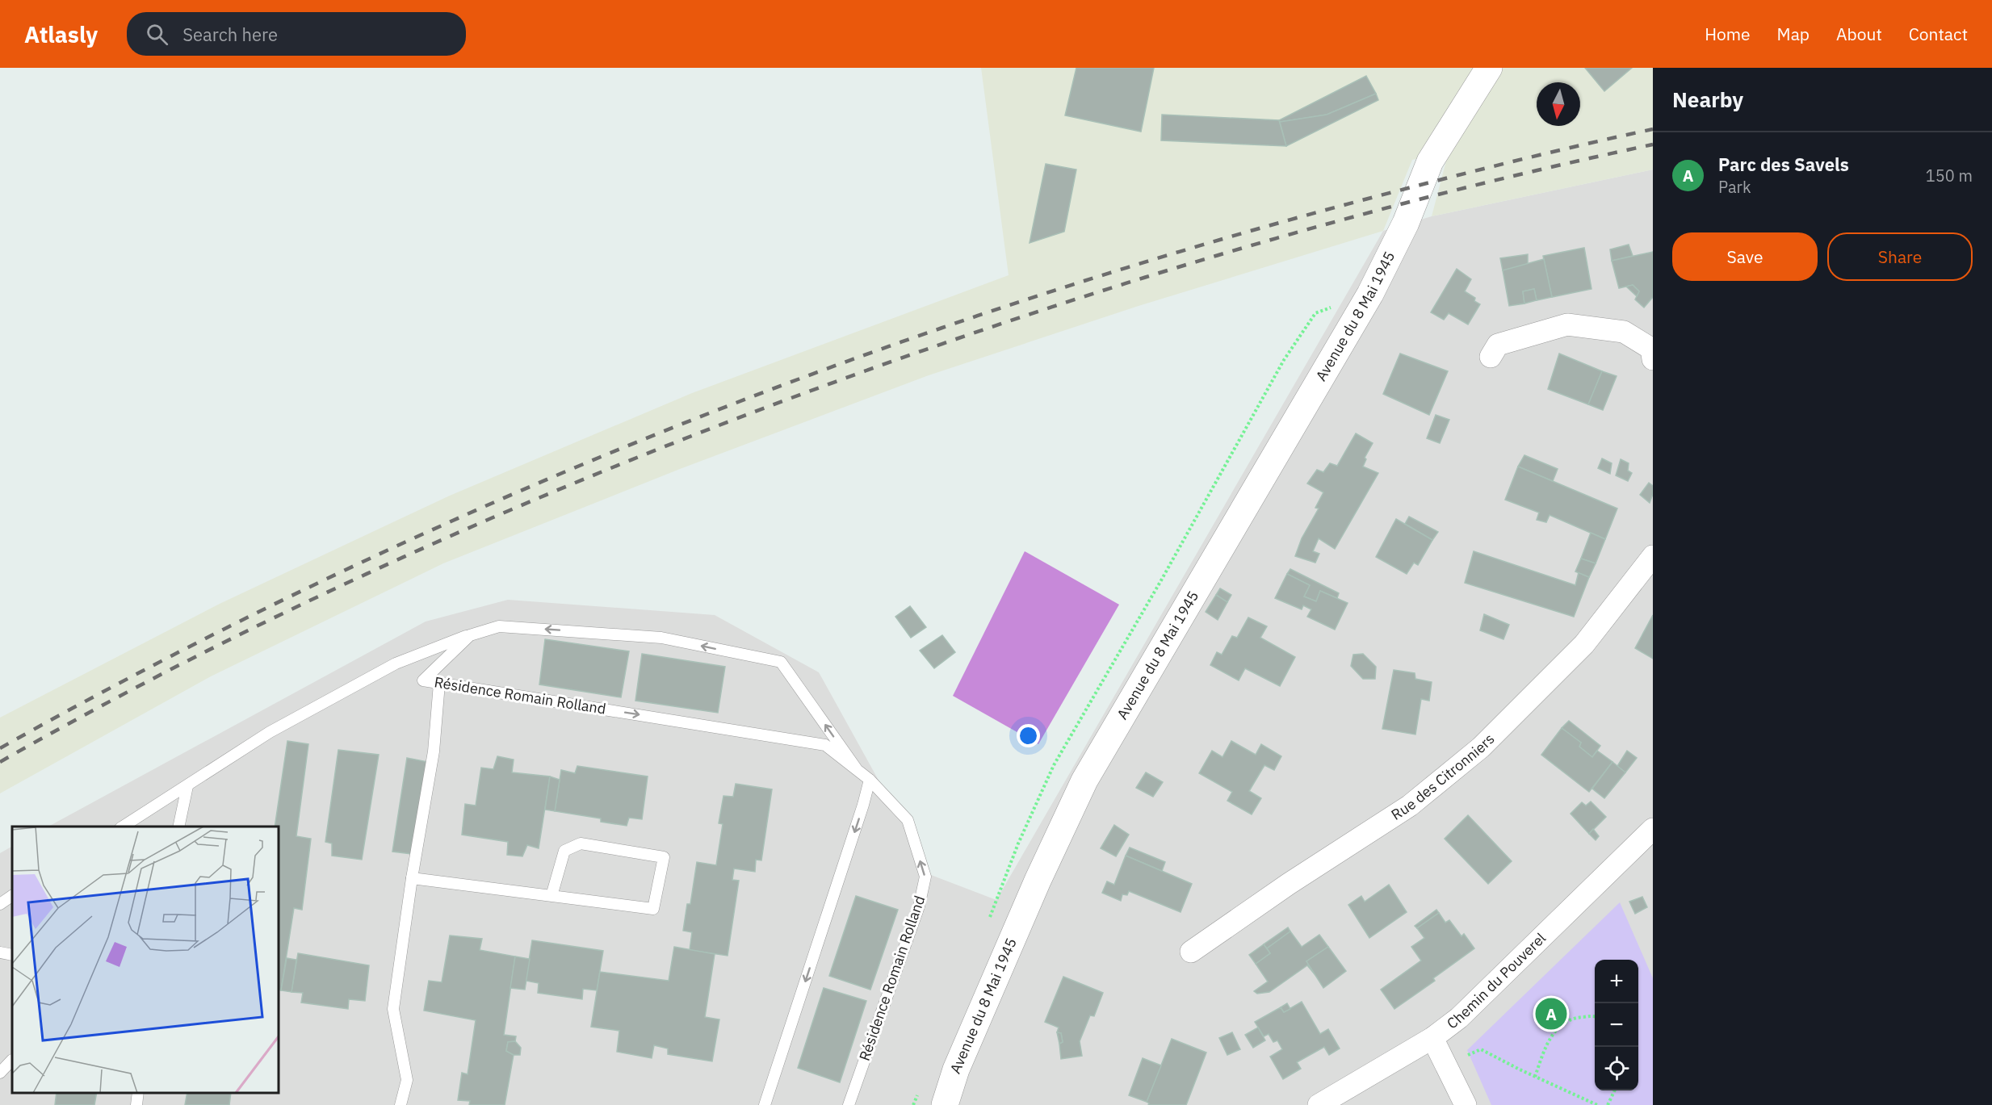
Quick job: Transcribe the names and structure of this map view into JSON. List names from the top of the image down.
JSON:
{
  "streets": {
    "street": ["Avenue du 8 Mai 1945", "Rue des Citronniers", "Chemin du Pouverel"],
    "lane": ["Résidence Romain Rolland"]
  },
  "north": "bottom",
  "page": {
    "header": "Atlasly",
    "search": "Search here",
    "nav": [
      "Home",
      "Map",
      "About",
      "Contact"
    ],
    "heading": "Nearby",
    "list": [
      {
        "mark": "A",
        "name": "Parc des Savels",
        "note": "Park",
        "value": "150 m"
      }
    ],
    "buttons": ["Save", "Share"],
    "map_buttons": ["+", "−"],
    "pins": "A"
  }
}
